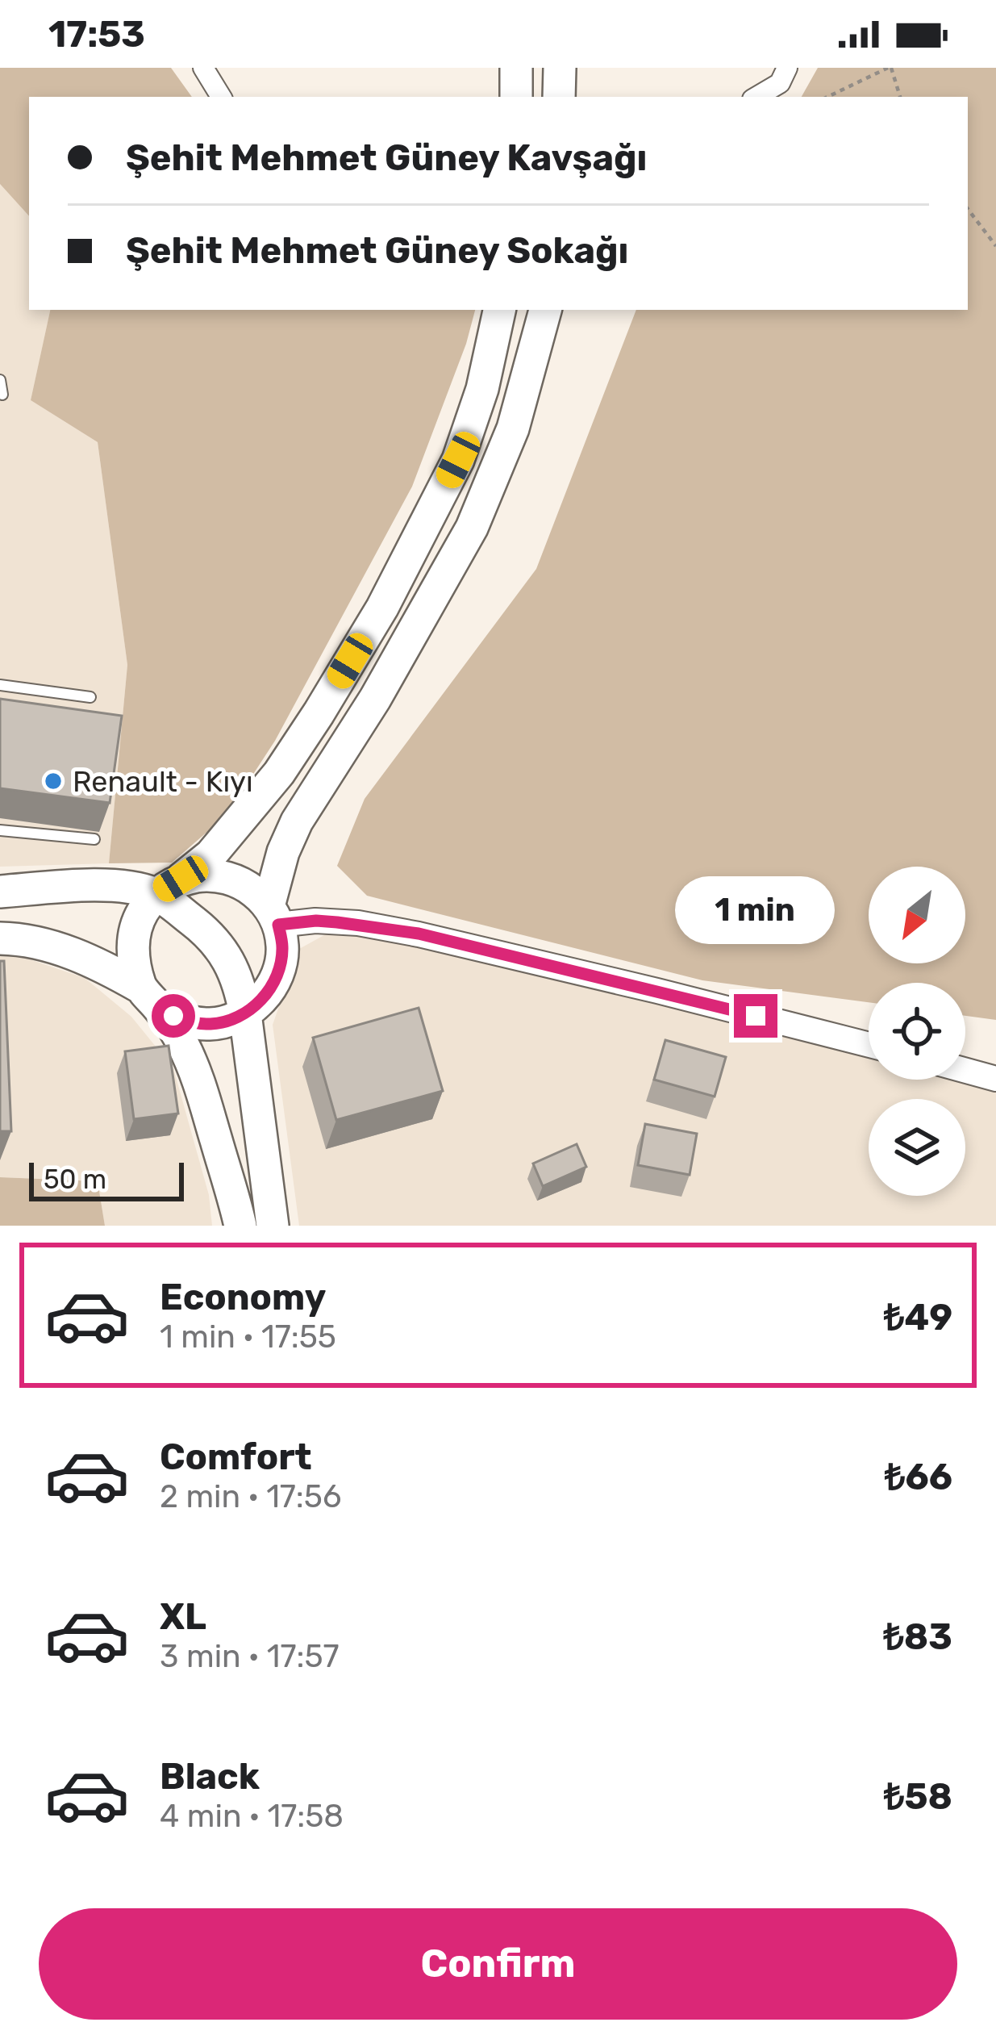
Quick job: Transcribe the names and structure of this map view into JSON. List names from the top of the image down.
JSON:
{
  "places": ["Renault - Kıyı"],
  "scale_bar": "50 m",
  "north": "bottom left",
  "page": {
    "status": "17:53",
    "banner": ["Şehit Mehmet Güney Kavşağı", "Şehit Mehmet Güney Sokağı"],
    "bubble": "1 min",
    "scale": "50 m",
    "list": [
      {
        "name": "Economy",
        "note": "1 min · 17:55",
        "value": "₺49"
      },
      {
        "name": "Comfort",
        "note": "2 min · 17:56",
        "value": "₺66"
      },
      {
        "name": "XL",
        "note": "3 min · 17:57",
        "value": "₺83"
      },
      {
        "name": "Black",
        "note": "4 min · 17:58",
        "value": "₺58"
      }
    ],
    "buttons": "Confirm"
  }
}
